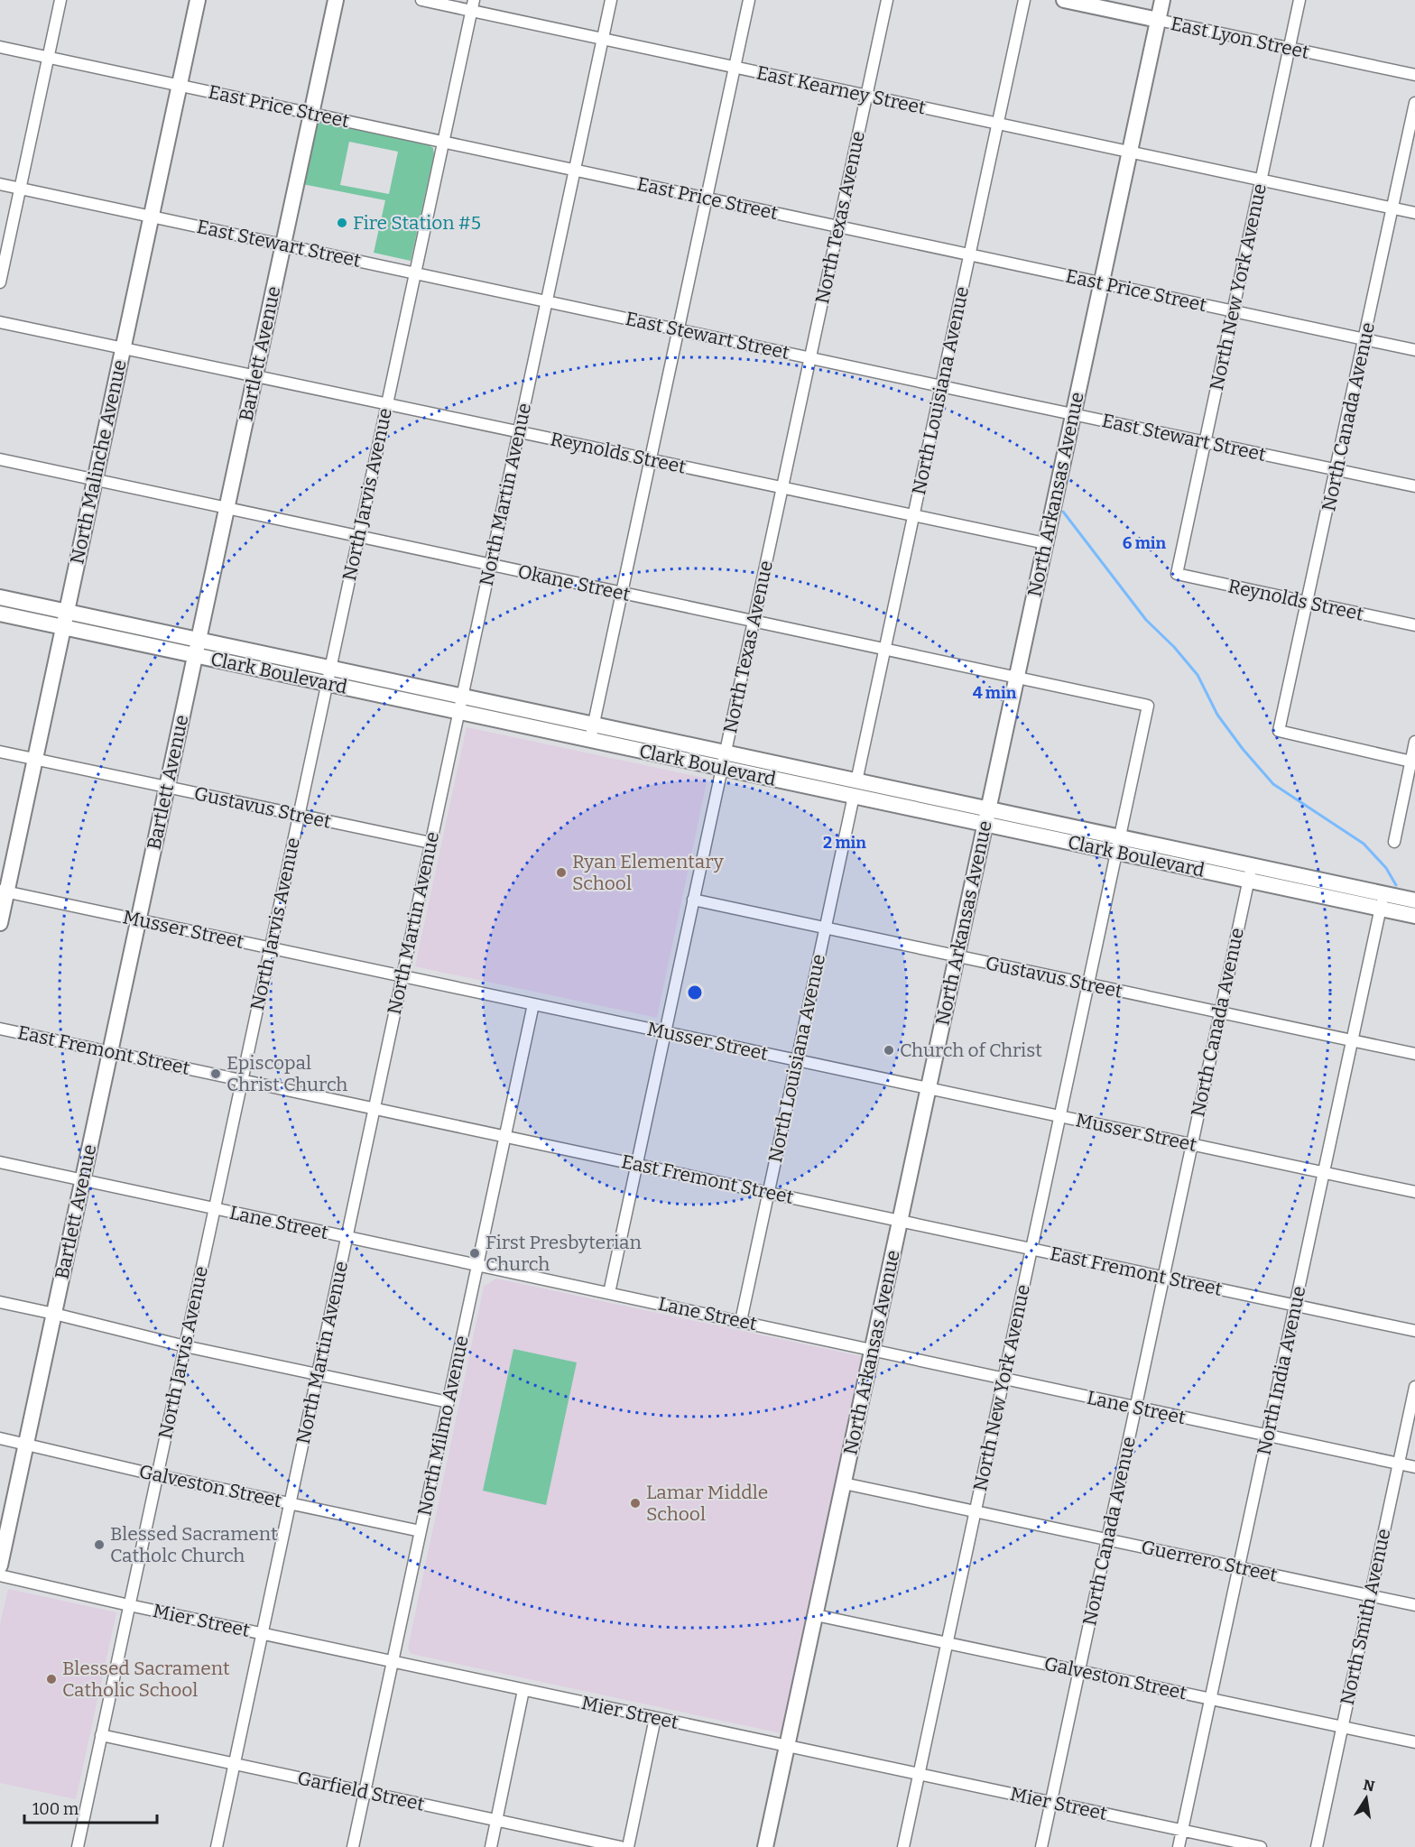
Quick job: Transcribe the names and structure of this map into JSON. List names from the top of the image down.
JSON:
{
  "streets": {
    "main road": [
      "East Lyon Street",
      "Bartlett Avenue",
      "North Malinche Avenue",
      "North Arkansas Avenue",
      "Clark Boulevard"
    ],
    "street": [
      "East Kearney Street",
      "East Price Street",
      "North Texas Avenue",
      "East Stewart Street",
      "North New York Avenue",
      "North Louisiana Avenue",
      "North Canada Avenue",
      "Reynolds Street",
      "North Jarvis Avenue",
      "North Martin Avenue",
      "Okane Street",
      "Gustavus Street",
      "Musser Street",
      "East Fremont Street",
      "Lane Street",
      "North India Avenue",
      "North Milmo Avenue",
      "Galveston Street",
      "Guerrero Street",
      "North Smith Avenue",
      "Mier Street",
      "Garfield Street"
    ]
  },
  "crossings": [
    ["East Lyon Street", "North New York Avenue"],
    ["East Lyon Street", "North Arkansas Avenue"],
    ["East Kearney Street", "North Texas Avenue"],
    ["East Kearney Street", "North New York Avenue"],
    ["East Kearney Street", "North Louisiana Avenue"],
    ["East Kearney Street", "North Canada Avenue"],
    ["East Kearney Street", "North Jarvis Avenue"],
    ["East Kearney Street", "North Martin Avenue"],
    ["East Kearney Street", "North Arkansas Avenue"],
    ["East Price Street", "North Texas Avenue"],
    ["East Price Street", "North New York Avenue"],
    ["East Price Street", "Bartlett Avenue"],
    ["East Price Street", "North Louisiana Avenue"],
    ["East Price Street", "North Canada Avenue"],
    ["East Price Street", "North Malinche Avenue"],
    ["East Price Street", "North Jarvis Avenue"],
    ["East Price Street", "North Martin Avenue"],
    ["East Price Street", "North Arkansas Avenue"],
    ["North Texas Avenue", "East Stewart Street"],
    ["North Texas Avenue", "Reynolds Street"],
    ["North Texas Avenue", "Okane Street"],
    ["North Texas Avenue", "Clark Boulevard"],
    ["North Texas Avenue", "Gustavus Street"],
    ["North Texas Avenue", "Musser Street"],
    ["North Texas Avenue", "East Fremont Street"],
    ["North Texas Avenue", "Lane Street"],
    ["East Stewart Street", "North New York Avenue"],
    ["East Stewart Street", "Bartlett Avenue"],
    ["East Stewart Street", "North Louisiana Avenue"],
    ["East Stewart Street", "North Canada Avenue"],
    ["East Stewart Street", "North Malinche Avenue"],
    ["East Stewart Street", "North Jarvis Avenue"],
    ["East Stewart Street", "North Martin Avenue"],
    ["East Stewart Street", "North Arkansas Avenue"],
    ["North New York Avenue", "Reynolds Street"],
    ["North New York Avenue", "Okane Street"],
    ["North New York Avenue", "Clark Boulevard"],
    ["North New York Avenue", "Gustavus Street"],
    ["North New York Avenue", "Musser Street"],
    ["North New York Avenue", "East Fremont Street"],
    ["North New York Avenue", "Lane Street"],
    ["North New York Avenue", "Galveston Street"],
    ["North New York Avenue", "Guerrero Street"],
    ["North New York Avenue", "Mier Street"],
    ["Bartlett Avenue", "Reynolds Street"],
    ["Bartlett Avenue", "Okane Street"],
    ["Bartlett Avenue", "Clark Boulevard"],
    ["Bartlett Avenue", "Gustavus Street"],
    ["Bartlett Avenue", "Musser Street"],
    ["Bartlett Avenue", "East Fremont Street"],
    ["Bartlett Avenue", "Lane Street"],
    ["Bartlett Avenue", "Galveston Street"],
    ["North Louisiana Avenue", "Reynolds Street"],
    ["North Louisiana Avenue", "Okane Street"],
    ["North Louisiana Avenue", "Clark Boulevard"],
    ["North Louisiana Avenue", "Gustavus Street"],
    ["North Louisiana Avenue", "Musser Street"],
    ["North Louisiana Avenue", "East Fremont Street"],
    ["North Louisiana Avenue", "Lane Street"],
    ["North Canada Avenue", "Reynolds Street"],
    ["North Canada Avenue", "Clark Boulevard"],
    ["North Canada Avenue", "Gustavus Street"],
    ["North Canada Avenue", "Musser Street"],
    ["North Canada Avenue", "East Fremont Street"],
    ["North Canada Avenue", "Lane Street"],
    ["North Canada Avenue", "Galveston Street"],
    ["North Canada Avenue", "Guerrero Street"],
    ["North Canada Avenue", "Mier Street"],
    ["Reynolds Street", "North Malinche Avenue"],
    ["Reynolds Street", "North Jarvis Avenue"],
    ["Reynolds Street", "North Martin Avenue"],
    ["Reynolds Street", "North Arkansas Avenue"],
    ["North Malinche Avenue", "Okane Street"],
    ["North Malinche Avenue", "Clark Boulevard"],
    ["North Malinche Avenue", "Gustavus Street"],
    ["North Malinche Avenue", "Musser Street"],
    ["North Jarvis Avenue", "Okane Street"],
    ["North Jarvis Avenue", "Clark Boulevard"],
    ["North Jarvis Avenue", "Gustavus Street"],
    ["North Jarvis Avenue", "Musser Street"],
    ["North Jarvis Avenue", "East Fremont Street"],
    ["North Jarvis Avenue", "Lane Street"],
    ["North Jarvis Avenue", "Galveston Street"],
    ["North Jarvis Avenue", "Mier Street"],
    ["North Jarvis Avenue", "Garfield Street"],
    ["North Martin Avenue", "Okane Street"],
    ["North Martin Avenue", "Clark Boulevard"],
    ["North Martin Avenue", "Gustavus Street"],
    ["North Martin Avenue", "Musser Street"],
    ["North Martin Avenue", "East Fremont Street"],
    ["North Martin Avenue", "Lane Street"],
    ["North Martin Avenue", "Galveston Street"],
    ["North Martin Avenue", "Mier Street"],
    ["North Martin Avenue", "Garfield Street"],
    ["North Arkansas Avenue", "Okane Street"],
    ["North Arkansas Avenue", "Clark Boulevard"],
    ["North Arkansas Avenue", "Gustavus Street"],
    ["North Arkansas Avenue", "Musser Street"],
    ["North Arkansas Avenue", "East Fremont Street"],
    ["North Arkansas Avenue", "Lane Street"],
    ["North Arkansas Avenue", "Galveston Street"],
    ["North Arkansas Avenue", "Guerrero Street"],
    ["North Arkansas Avenue", "Mier Street"],
    ["Clark Boulevard", "North India Avenue"],
    ["Gustavus Street", "North India Avenue"],
    ["Musser Street", "North India Avenue"],
    ["Musser Street", "North Milmo Avenue"],
    ["East Fremont Street", "North India Avenue"],
    ["East Fremont Street", "North Milmo Avenue"],
    ["Lane Street", "North India Avenue"],
    ["Lane Street", "North Milmo Avenue"],
    ["Lane Street", "North Smith Avenue"],
    ["North India Avenue", "Galveston Street"],
    ["North India Avenue", "Guerrero Street"],
    ["North India Avenue", "Mier Street"],
    ["North Milmo Avenue", "Galveston Street"],
    ["North Milmo Avenue", "Mier Street"],
    ["North Milmo Avenue", "Garfield Street"],
    ["Galveston Street", "North Smith Avenue"],
    ["Guerrero Street", "North Smith Avenue"]
  ],
  "places": [
    "Fire Station #5",
    "Ryan Elementary School",
    "Church of Christ",
    "Episcopal Christ Church",
    "First Presbyterian Church",
    "Lamar Middle School",
    "Blessed Sacrament Catholc Church",
    "Blessed Sacrament Catholic School"
  ],
  "scale_bar": "100 m",
  "north": "top",
  "rings": ["6 min", "4 min", "2 min"]
}
